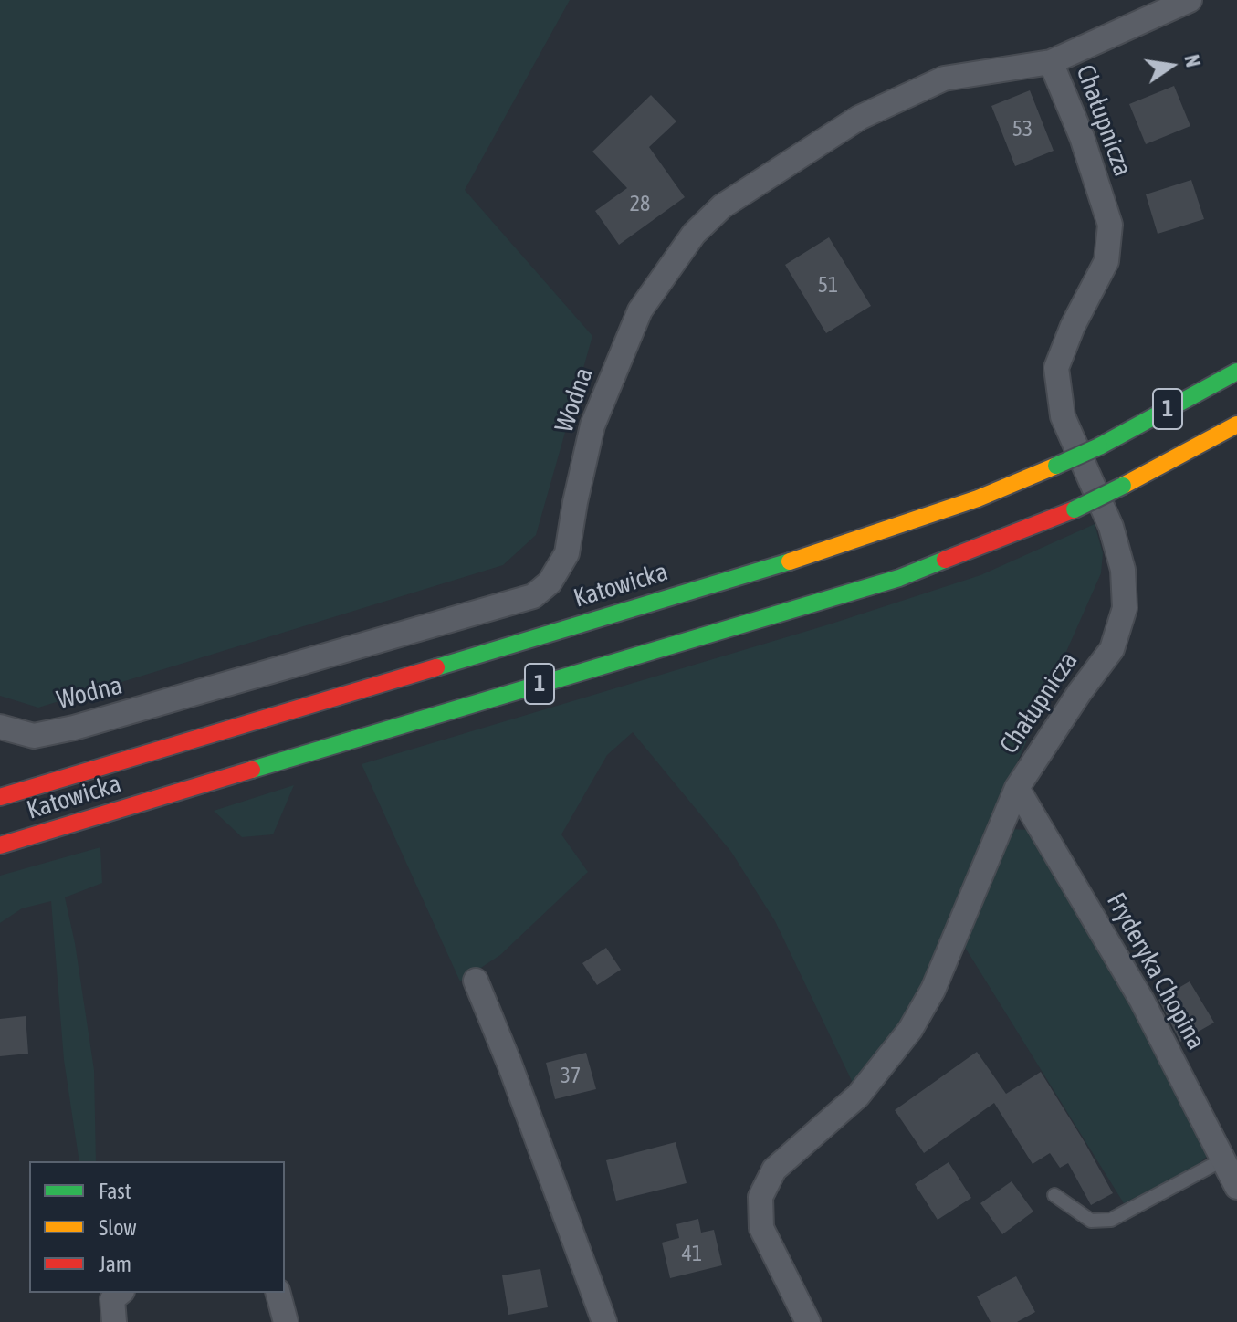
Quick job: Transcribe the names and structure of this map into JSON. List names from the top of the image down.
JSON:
{
  "streets": {
    "main road": ["1", "Katowicka"],
    "street": ["Chałupnicza", "Wodna", "Fryderyka Chopina"]
  },
  "crossings": [
    ["Chałupnicza", "Wodna"],
    ["Chałupnicza", "Fryderyka Chopina"]
  ],
  "house_numbers": [
    "53",
    "28",
    "51",
    "37",
    "41"
  ],
  "legend": ["Fast", "Slow", "Jam"],
  "north": "right"
}
